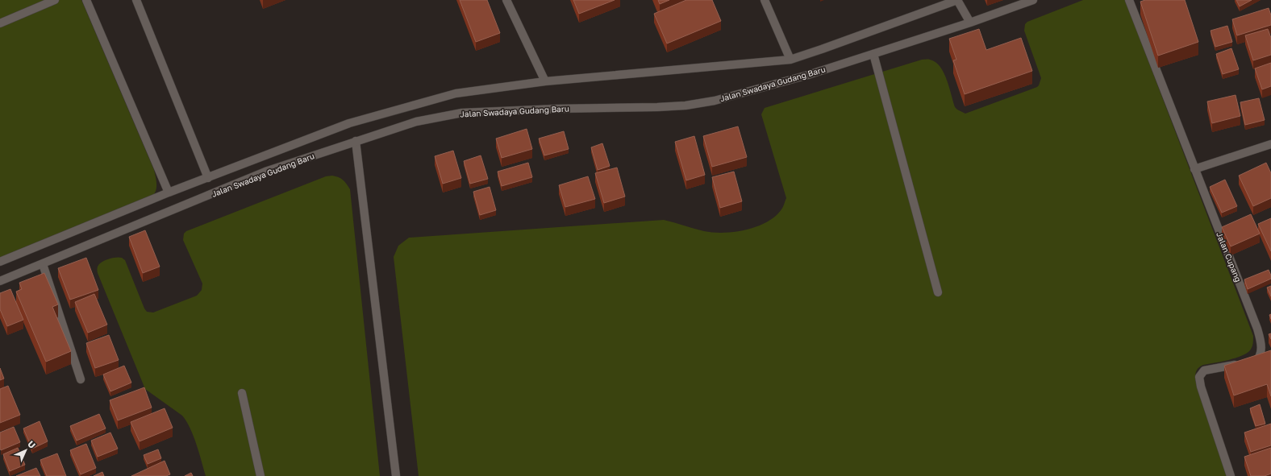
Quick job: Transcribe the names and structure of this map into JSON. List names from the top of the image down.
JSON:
{
  "streets": {
    "street": ["Jalan Swadaya Gudang Baru", "Jalan Cupang"]
  },
  "north": "top right"
}
